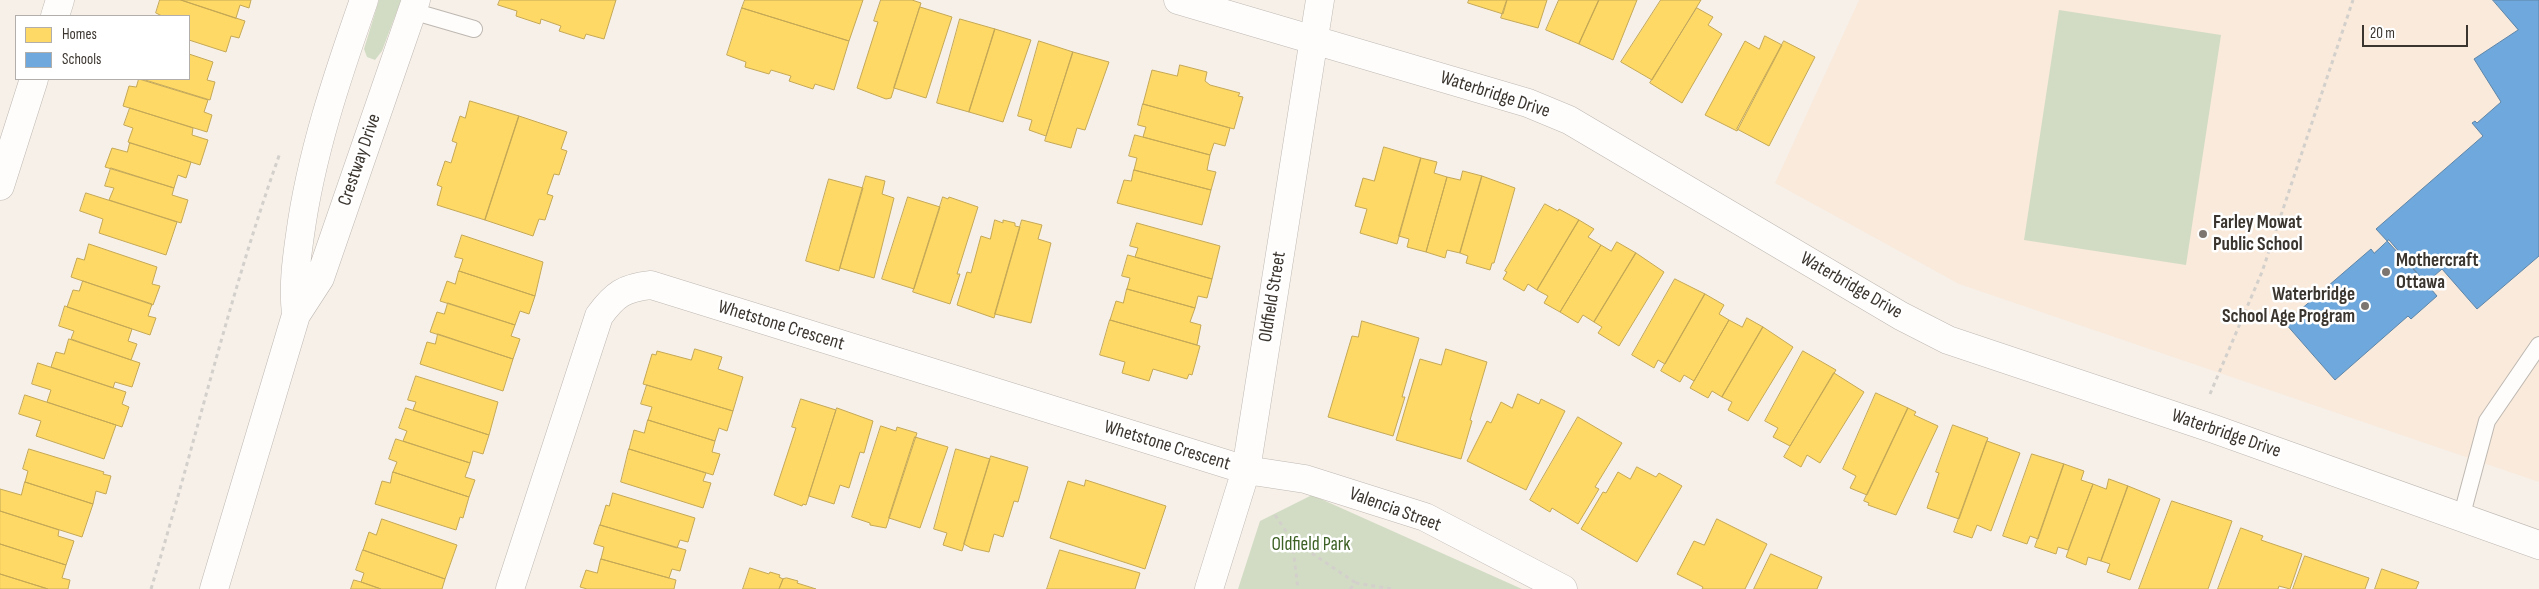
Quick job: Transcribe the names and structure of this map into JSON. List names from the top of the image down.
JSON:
{
  "streets": {
    "street": [
      "Waterbridge Drive",
      "Crestway Drive",
      "Oldfield Street",
      "Whetstone Crescent",
      "Valencia Street"
    ]
  },
  "crossings": [
    ["Waterbridge Drive", "Oldfield Street"],
    ["Oldfield Street", "Whetstone Crescent"],
    ["Oldfield Street", "Valencia Street"],
    ["Whetstone Crescent", "Valencia Street"]
  ],
  "parks": ["Oldfield Park"],
  "places": ["Farley Mowat Public School", "Mothercraft Ottawa", "Waterbridge School Age Program"],
  "legend": ["Homes", "Schools"],
  "scale_bar": "20 m"
}
